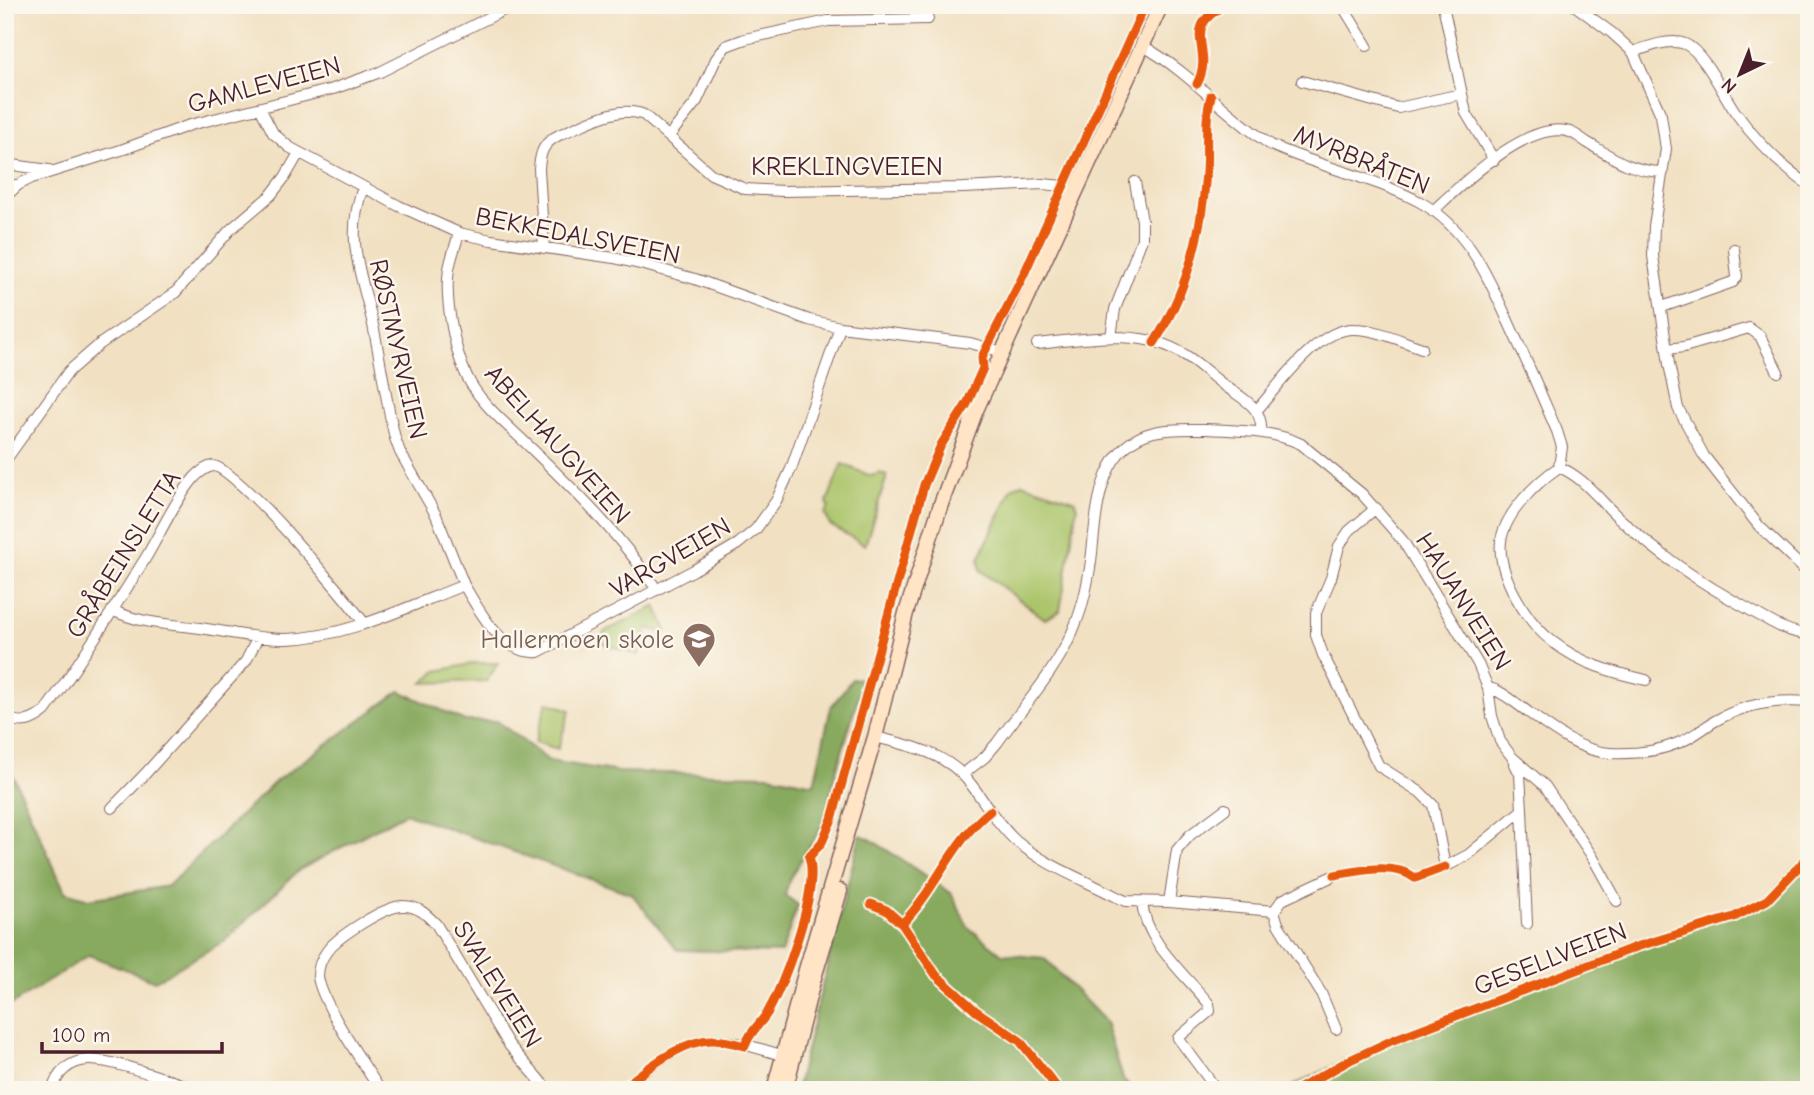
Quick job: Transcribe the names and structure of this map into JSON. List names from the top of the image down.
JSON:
{
  "streets": {
    "street": [
      "GAMLEVEIEN",
      "MYRBRÅTEN",
      "KREKLINGVEIEN",
      "BEKKEDALSVEIEN",
      "RØSTMYRVEIEN",
      "ABELHAUGVEIEN",
      "GRÅBEINSLETTA",
      "VARGVEIEN",
      "HAUANVEIEN",
      "GESELLVEIEN",
      "SVALEVEIEN"
    ]
  },
  "crossings": [
    ["GAMLEVEIEN", "BEKKEDALSVEIEN"],
    ["KREKLINGVEIEN", "BEKKEDALSVEIEN"],
    ["BEKKEDALSVEIEN", "RØSTMYRVEIEN"],
    ["BEKKEDALSVEIEN", "ABELHAUGVEIEN"],
    ["BEKKEDALSVEIEN", "VARGVEIEN"],
    ["RØSTMYRVEIEN", "VARGVEIEN"],
    ["ABELHAUGVEIEN", "VARGVEIEN"],
    ["HAUANVEIEN", "GESELLVEIEN"]
  ],
  "places": {
    "school or university": ["Hallermoen skole"]
  },
  "scale_bar": "100 m",
  "north": "bottom left"
}
